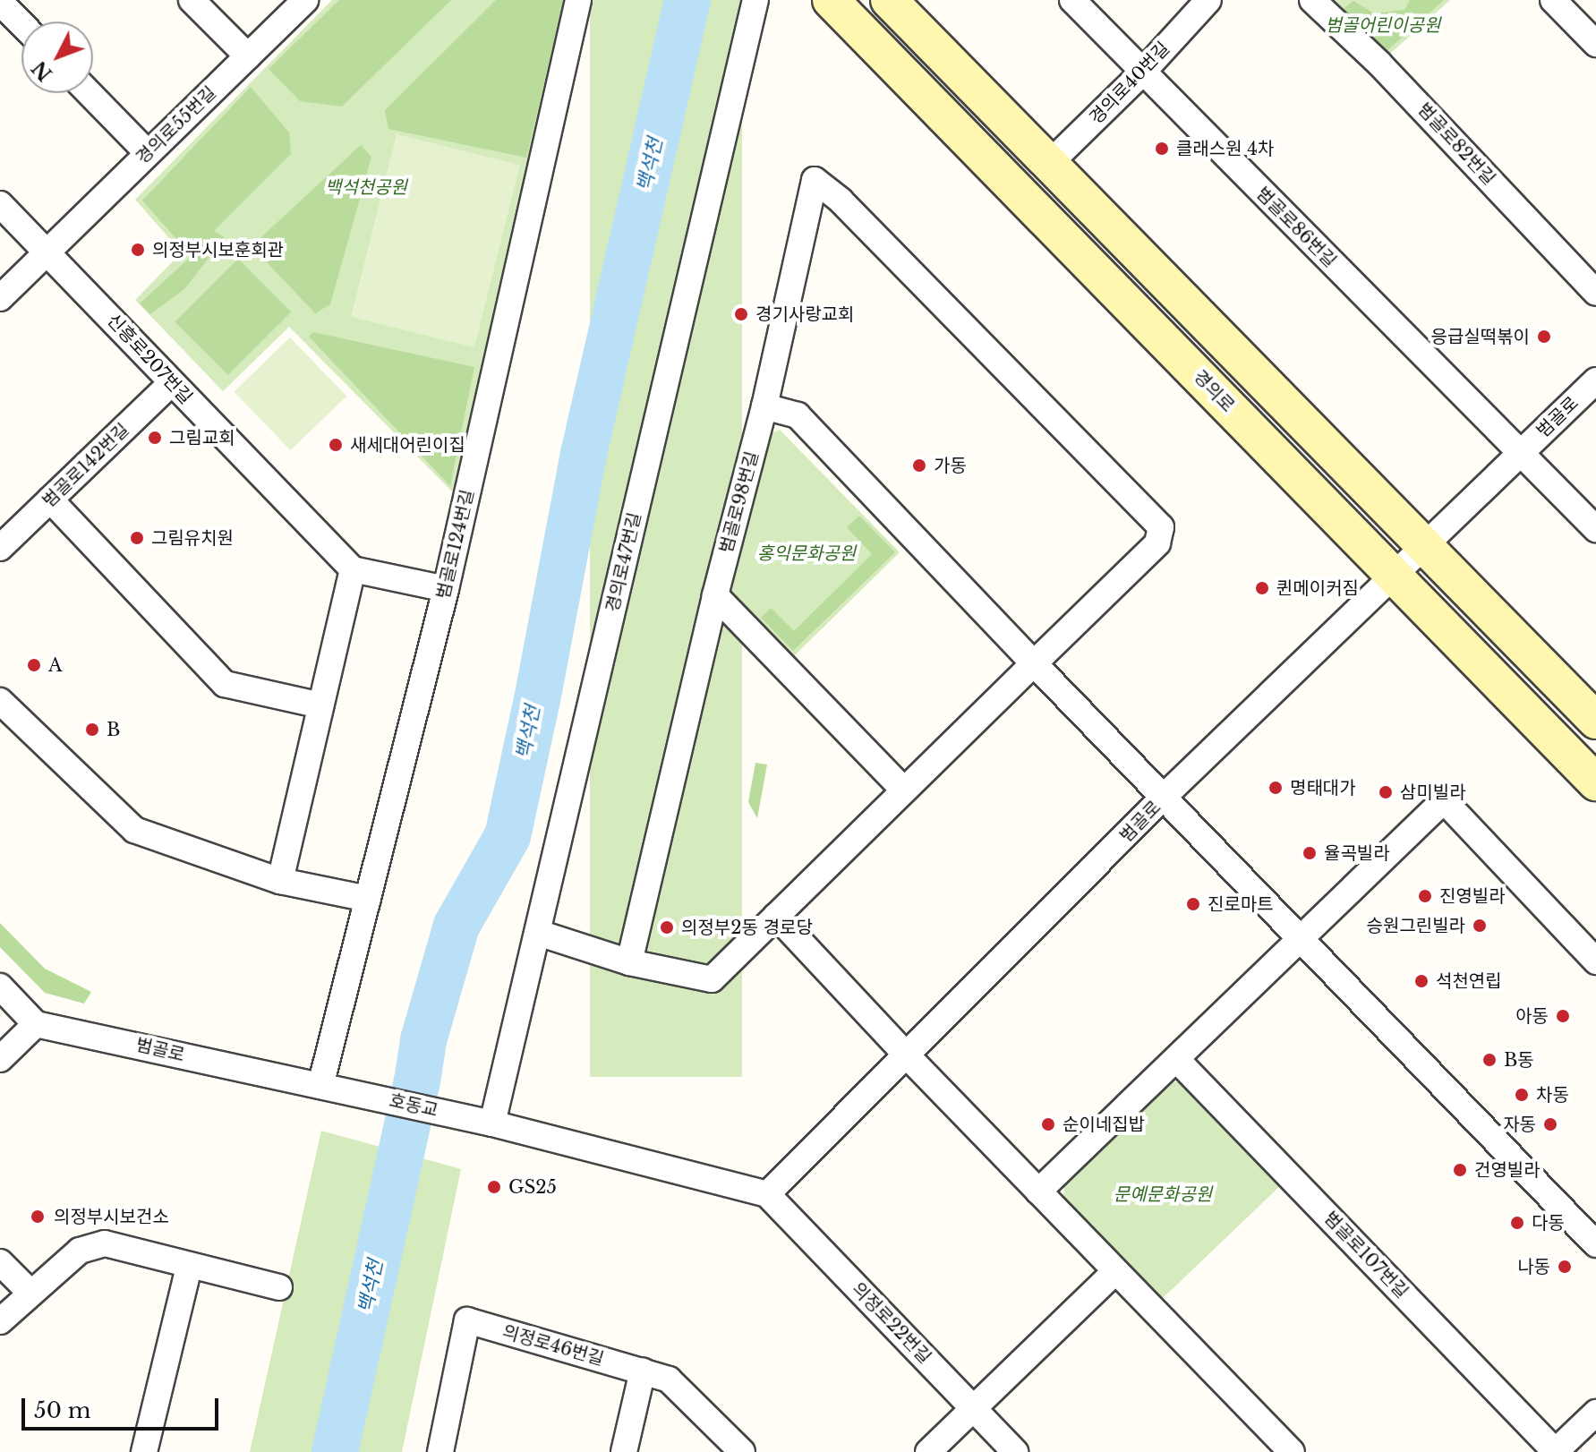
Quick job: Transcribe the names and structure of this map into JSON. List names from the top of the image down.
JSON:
{
  "streets": {
    "street": [
      "경의로40번길",
      "경의로55번길",
      "범골로82번길",
      "범골로86번길",
      "신흥로207번길",
      "경의로",
      "범골로",
      "범골로142번길",
      "범골로98번길",
      "범골로124번길",
      "경의로47번길",
      "호동교",
      "범골로107번길",
      "의정로22번길",
      "의정로46번길"
    ]
  },
  "crossings": [
    ["경의로40번길", "범골로86번길"],
    ["경의로55번길", "신흥로207번길"],
    ["범골로86번길", "범골로"],
    ["신흥로207번길", "범골로142번길"],
    ["경의로", "범골로"],
    ["범골로", "범골로124번길"],
    ["범골로", "호동교"],
    ["범골로", "의정로22번길"],
    ["범골로124번길", "호동교"],
    ["경의로47번길", "호동교"],
    ["호동교", "의정로22번길"]
  ],
  "water": ["백석천"],
  "parks": [
    "범골어린이공원",
    "백석천공원",
    "홍익문화공원",
    "문예문화공원"
  ],
  "places": [
    "클래스원 4차",
    "의정부시보훈회관",
    "경기사랑교회",
    "응급실떡볶이",
    "그림교회",
    "새세대어린이집",
    "가동",
    "그림유치원",
    "퀸메이커짐",
    "A",
    "B",
    "명태대가",
    "삼미빌라",
    "율곡빌라",
    "진영빌라",
    "진로마트",
    "승원그린빌라",
    "의정부2동 경로당",
    "석천연립",
    "아동",
    "B동",
    "차동",
    "순이네집밥",
    "자동",
    "건영빌라",
    "GS25",
    "의정부시보건소",
    "다동",
    "나동"
  ],
  "scale_bar": "50 m",
  "north": "bottom left"
}
